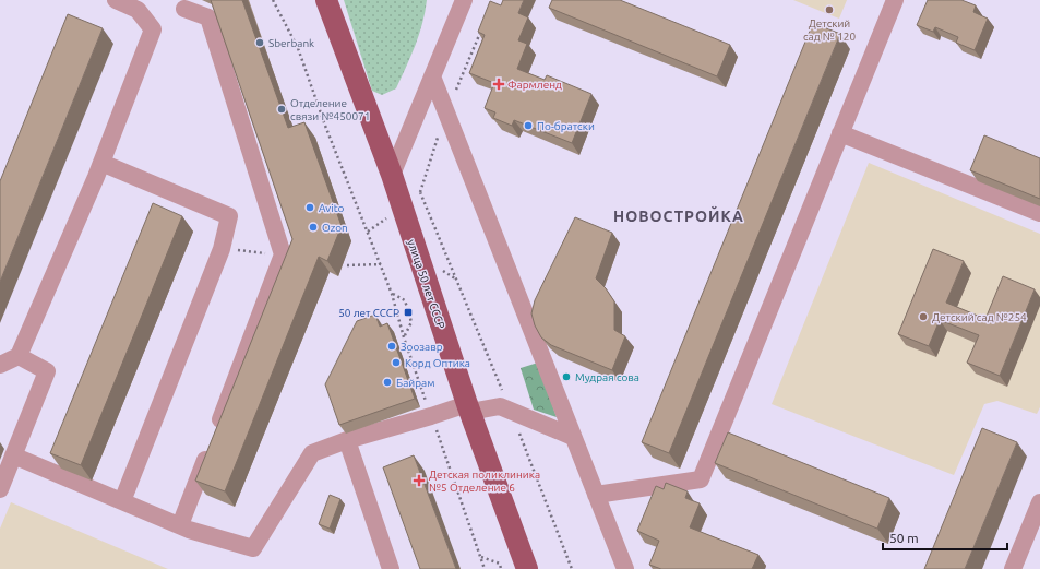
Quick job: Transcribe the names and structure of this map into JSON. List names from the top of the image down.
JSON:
{
  "streets": {
    "main road": ["улица 50 лет СССР"]
  },
  "districts": ["НОВОСТРОЙКА"],
  "places": {
    "other": [
      "Детский сад № 120",
      "Sberbank",
      "Отделение связи №450071",
      "По-братски",
      "Avito",
      "Ozon",
      "Детский сад №254",
      "Зоозавр",
      "Корд Оптика",
      "Мудрая сова",
      "Байрам"
    ],
    "health": ["Фармленд", "Детская поликлиника №5 Отделение 6"],
    "transit": ["50 лет СССР"]
  },
  "scale_bar": "50 m"
}
